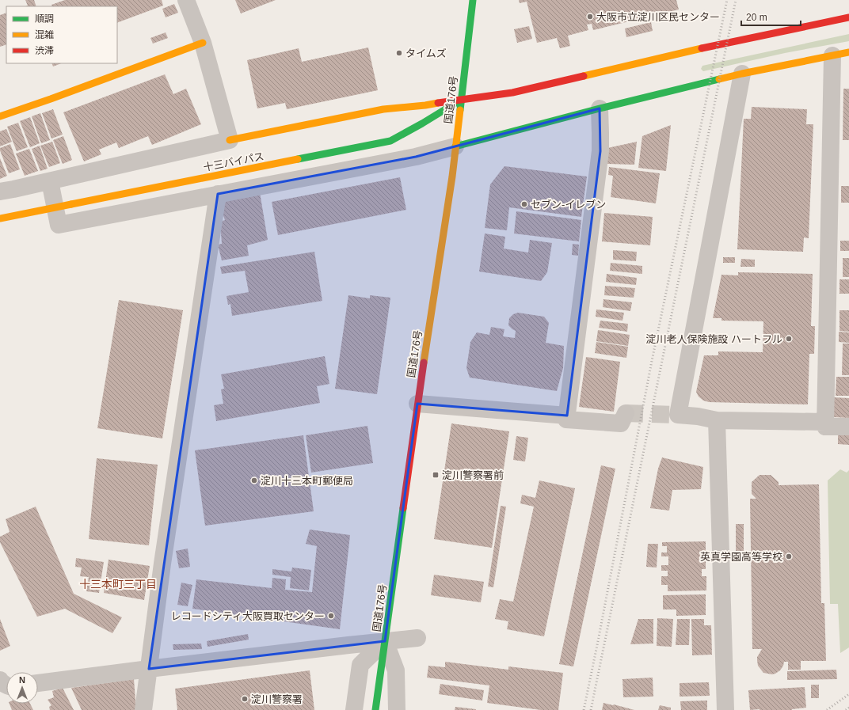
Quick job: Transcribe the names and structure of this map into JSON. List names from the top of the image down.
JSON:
{
  "streets": {
    "main road": ["国道176号", "十三バイパス"]
  },
  "crossings": [
    ["国道176号", "十三バイパス"]
  ],
  "districts": ["十三本町三丁目"],
  "places": {
    "other": [
      "大阪市立淀川区民センター",
      "タイムズ",
      "セブン-イレブン",
      "淀川老人保険施設 ハートフル",
      "淀川十三本町郵便局",
      "英真学園高等学校",
      "レコードシティ大阪買取センター",
      "淀川警察署"
    ],
    "transit": ["淀川警察署前"]
  },
  "legend": ["順調", "混雑", "渋滞"],
  "scale_bar": "20 m",
  "north": "top"
}
